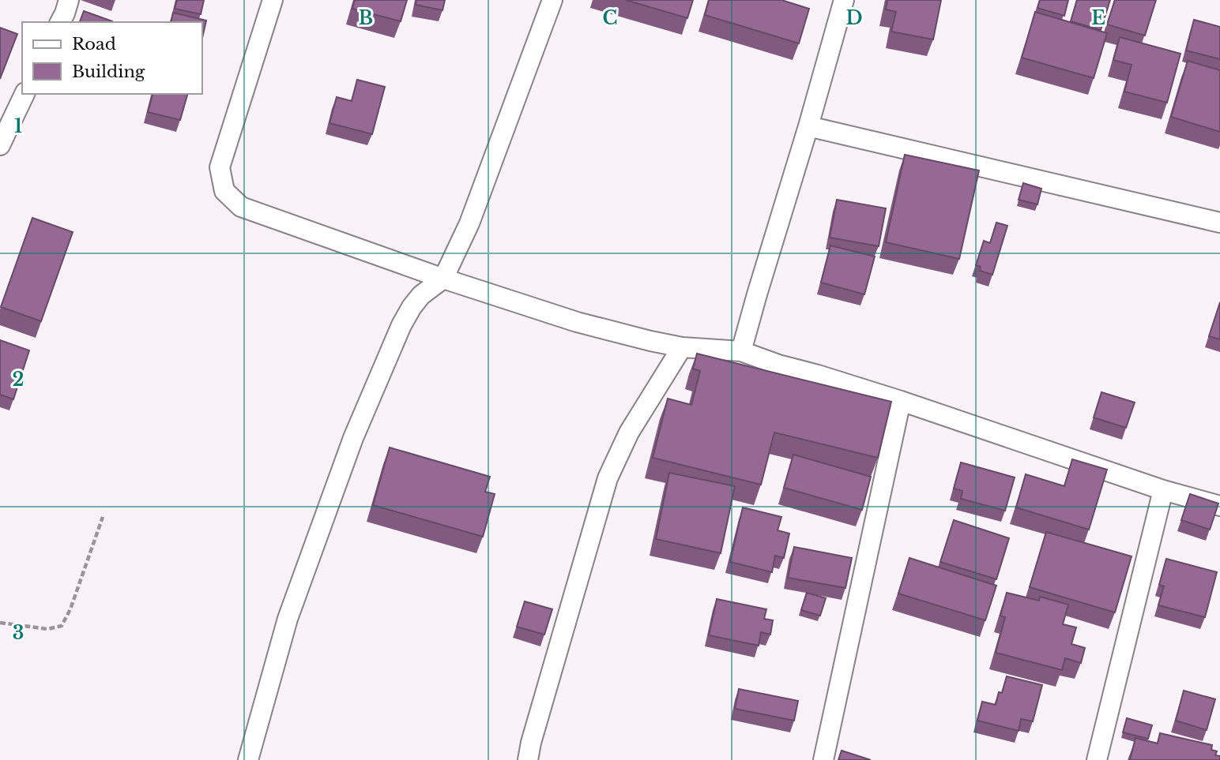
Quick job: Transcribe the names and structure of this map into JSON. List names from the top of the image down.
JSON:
{
  "legend": ["Road", "Building"],
  "grid": {
    "columns": [
      "B",
      "C",
      "D",
      "E"
    ],
    "rows": ["1", "2", "3"]
  }
}
